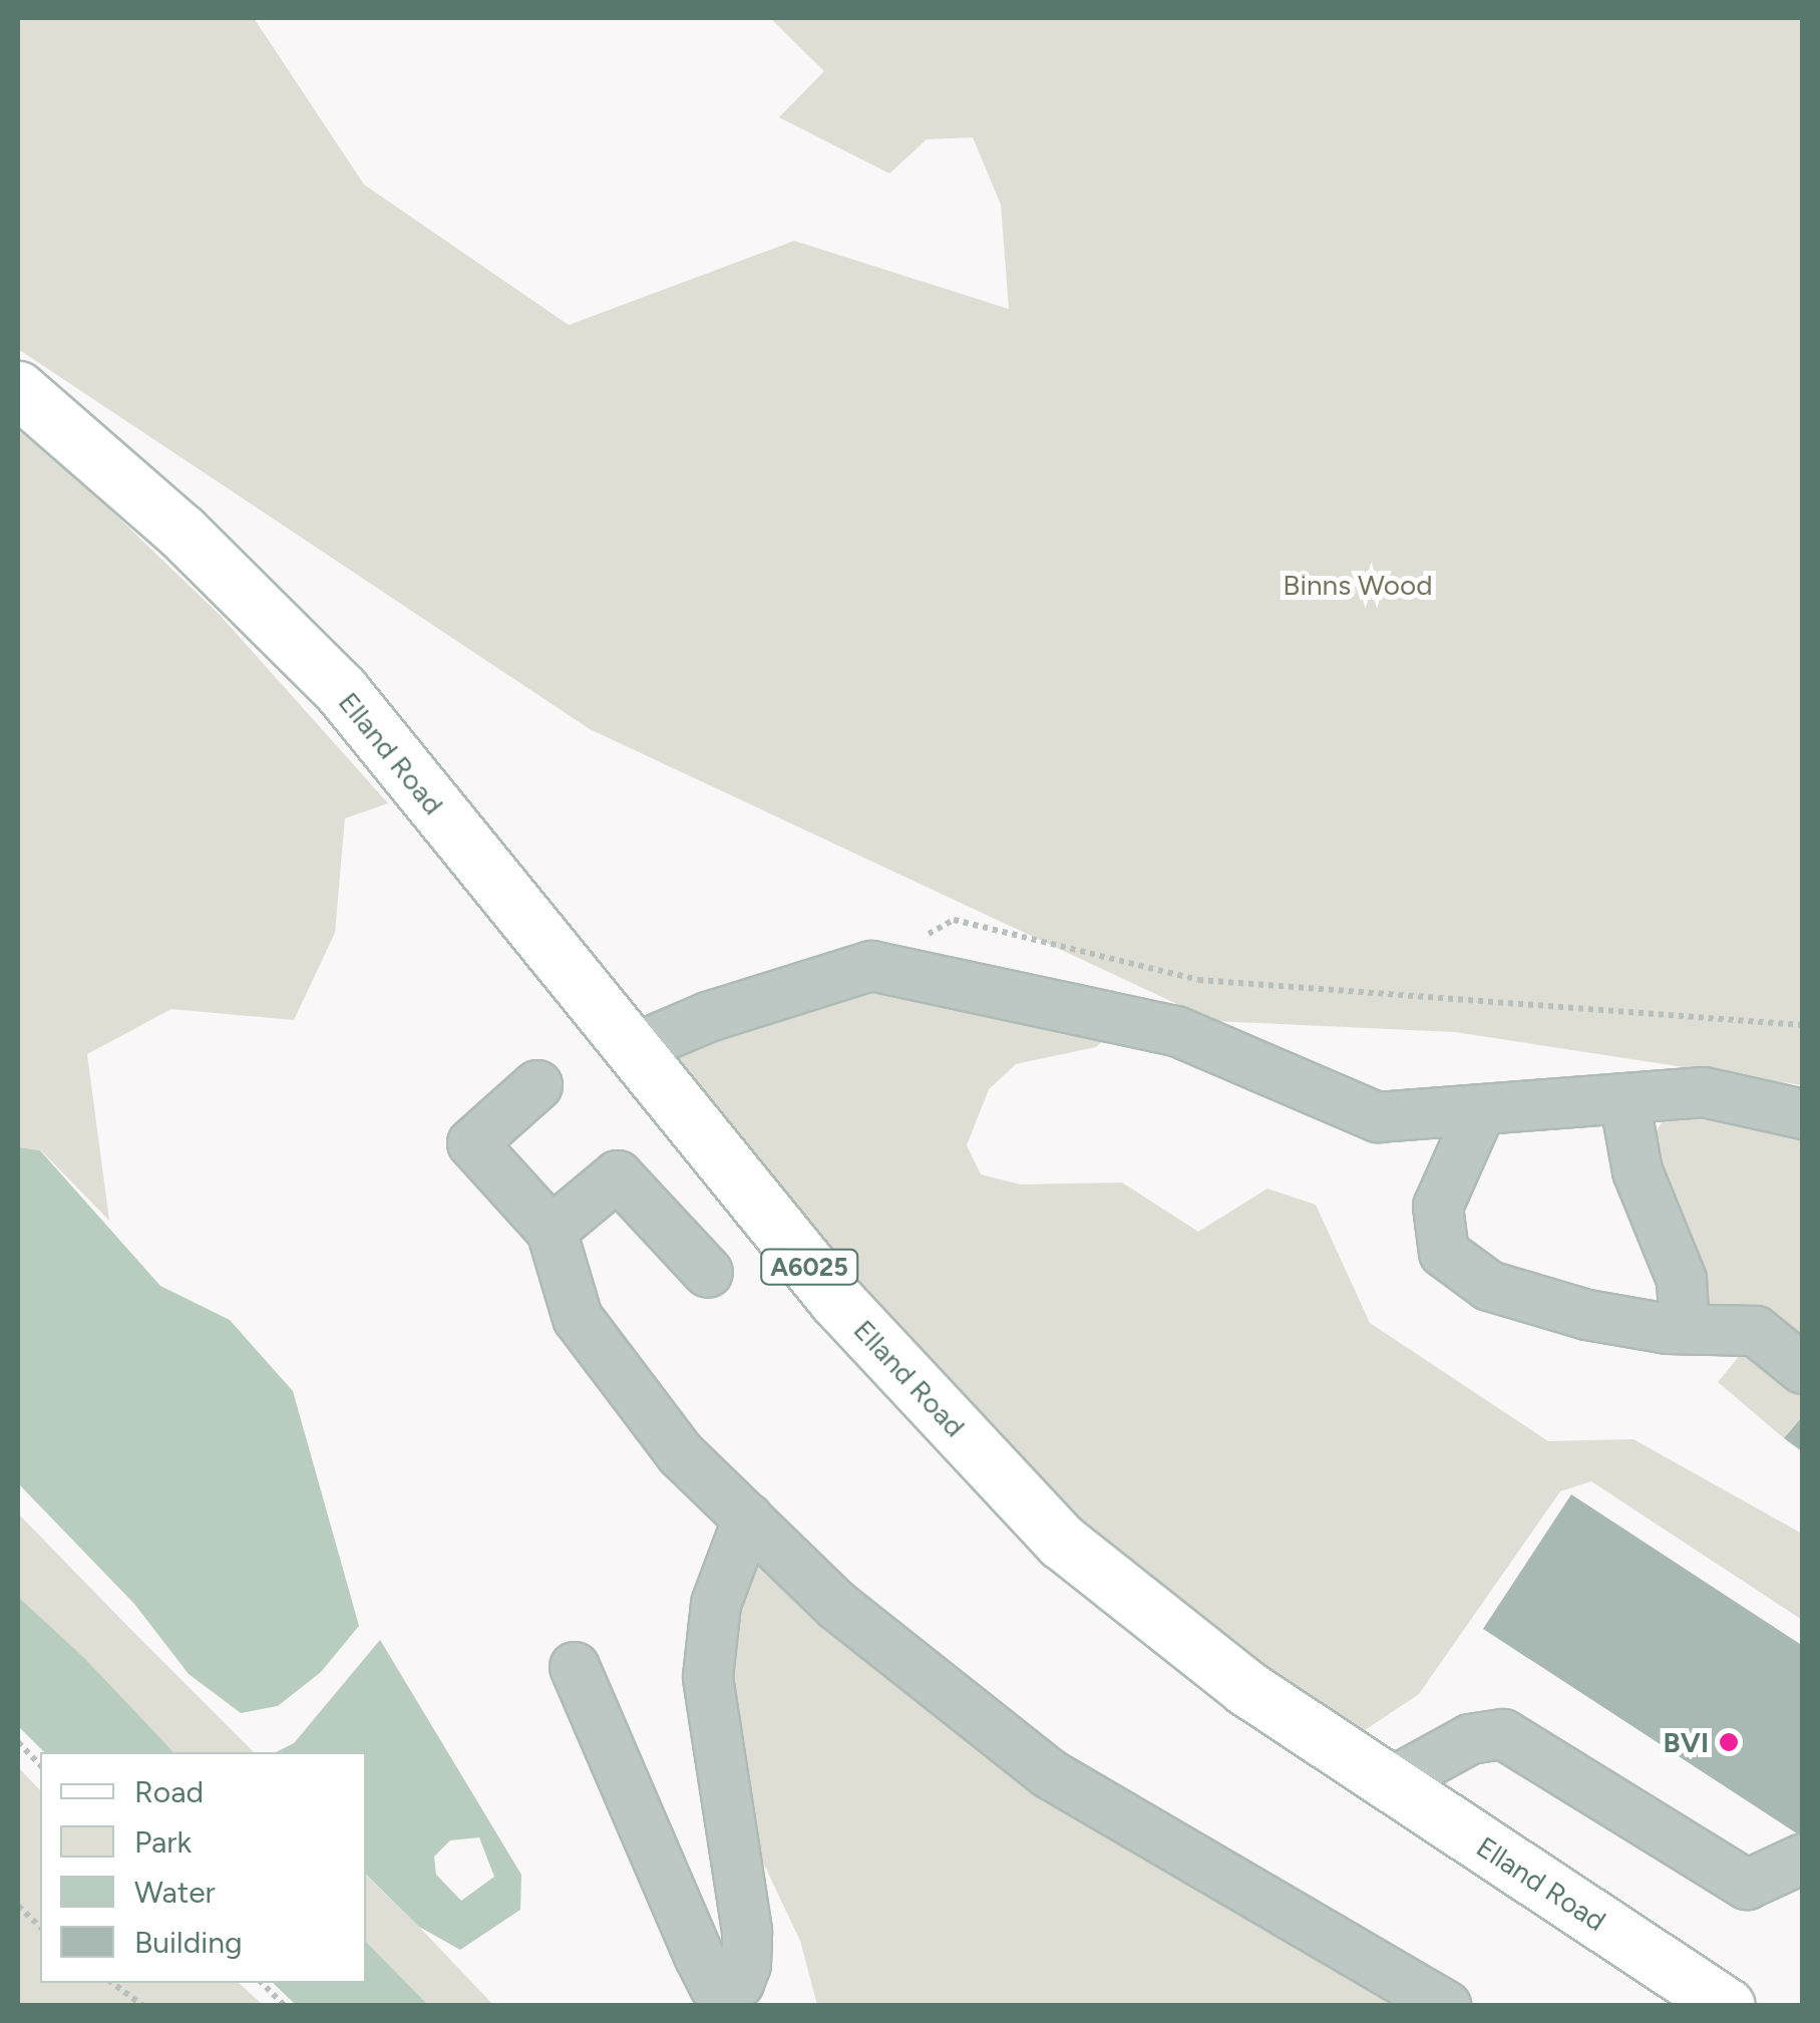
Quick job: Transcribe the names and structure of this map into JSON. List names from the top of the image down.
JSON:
{
  "streets": {
    "main road": ["Elland Road", "A6025"]
  },
  "parks": ["Binns Wood"],
  "places": ["BVI"],
  "legend": [
    "Road",
    "Park",
    "Water",
    "Building"
  ]
}
